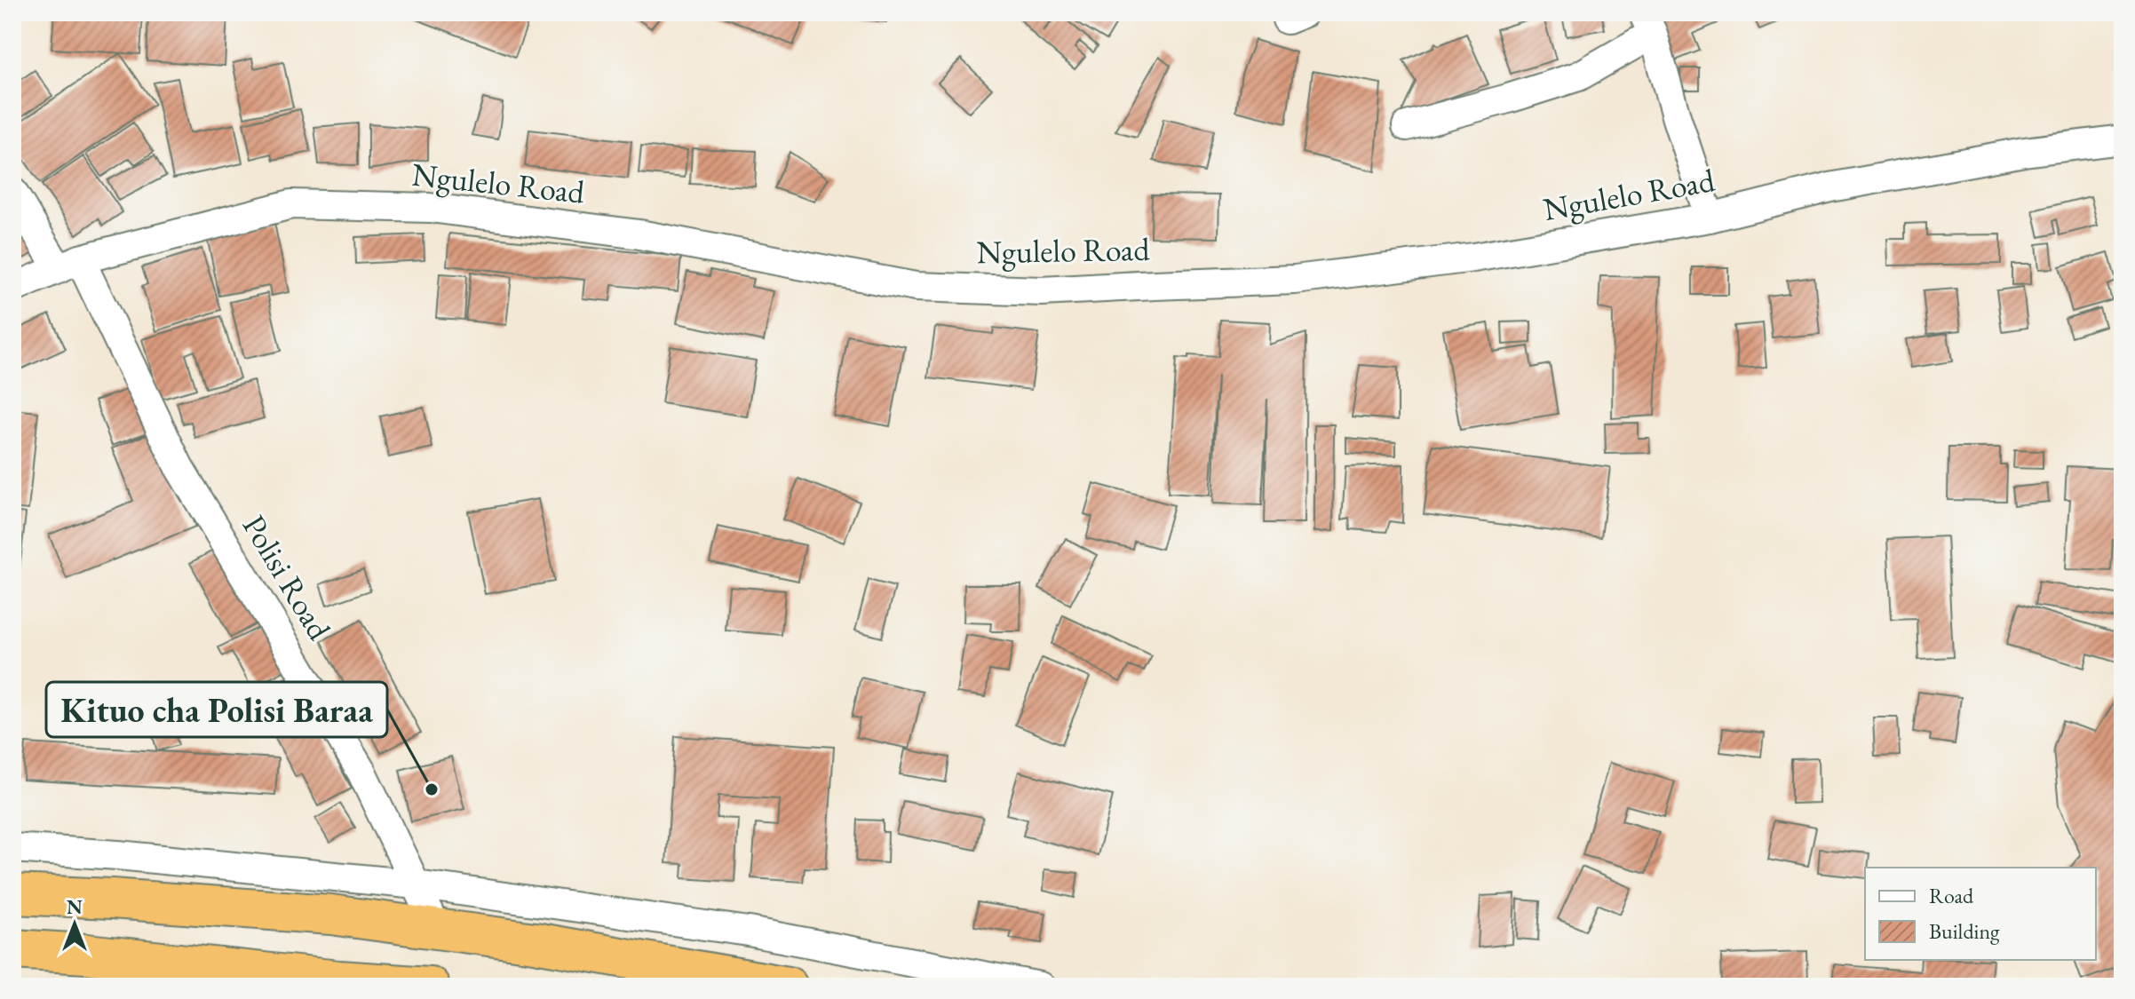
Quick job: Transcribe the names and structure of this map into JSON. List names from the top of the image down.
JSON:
{
  "streets": {
    "street": ["Ngulelo Road", "Polisi Road"]
  },
  "crossings": [
    ["Ngulelo Road", "Polisi Road"]
  ],
  "places": ["Kituo cha Polisi Baraa"],
  "legend": ["Road", "Building"],
  "north": "top"
}
